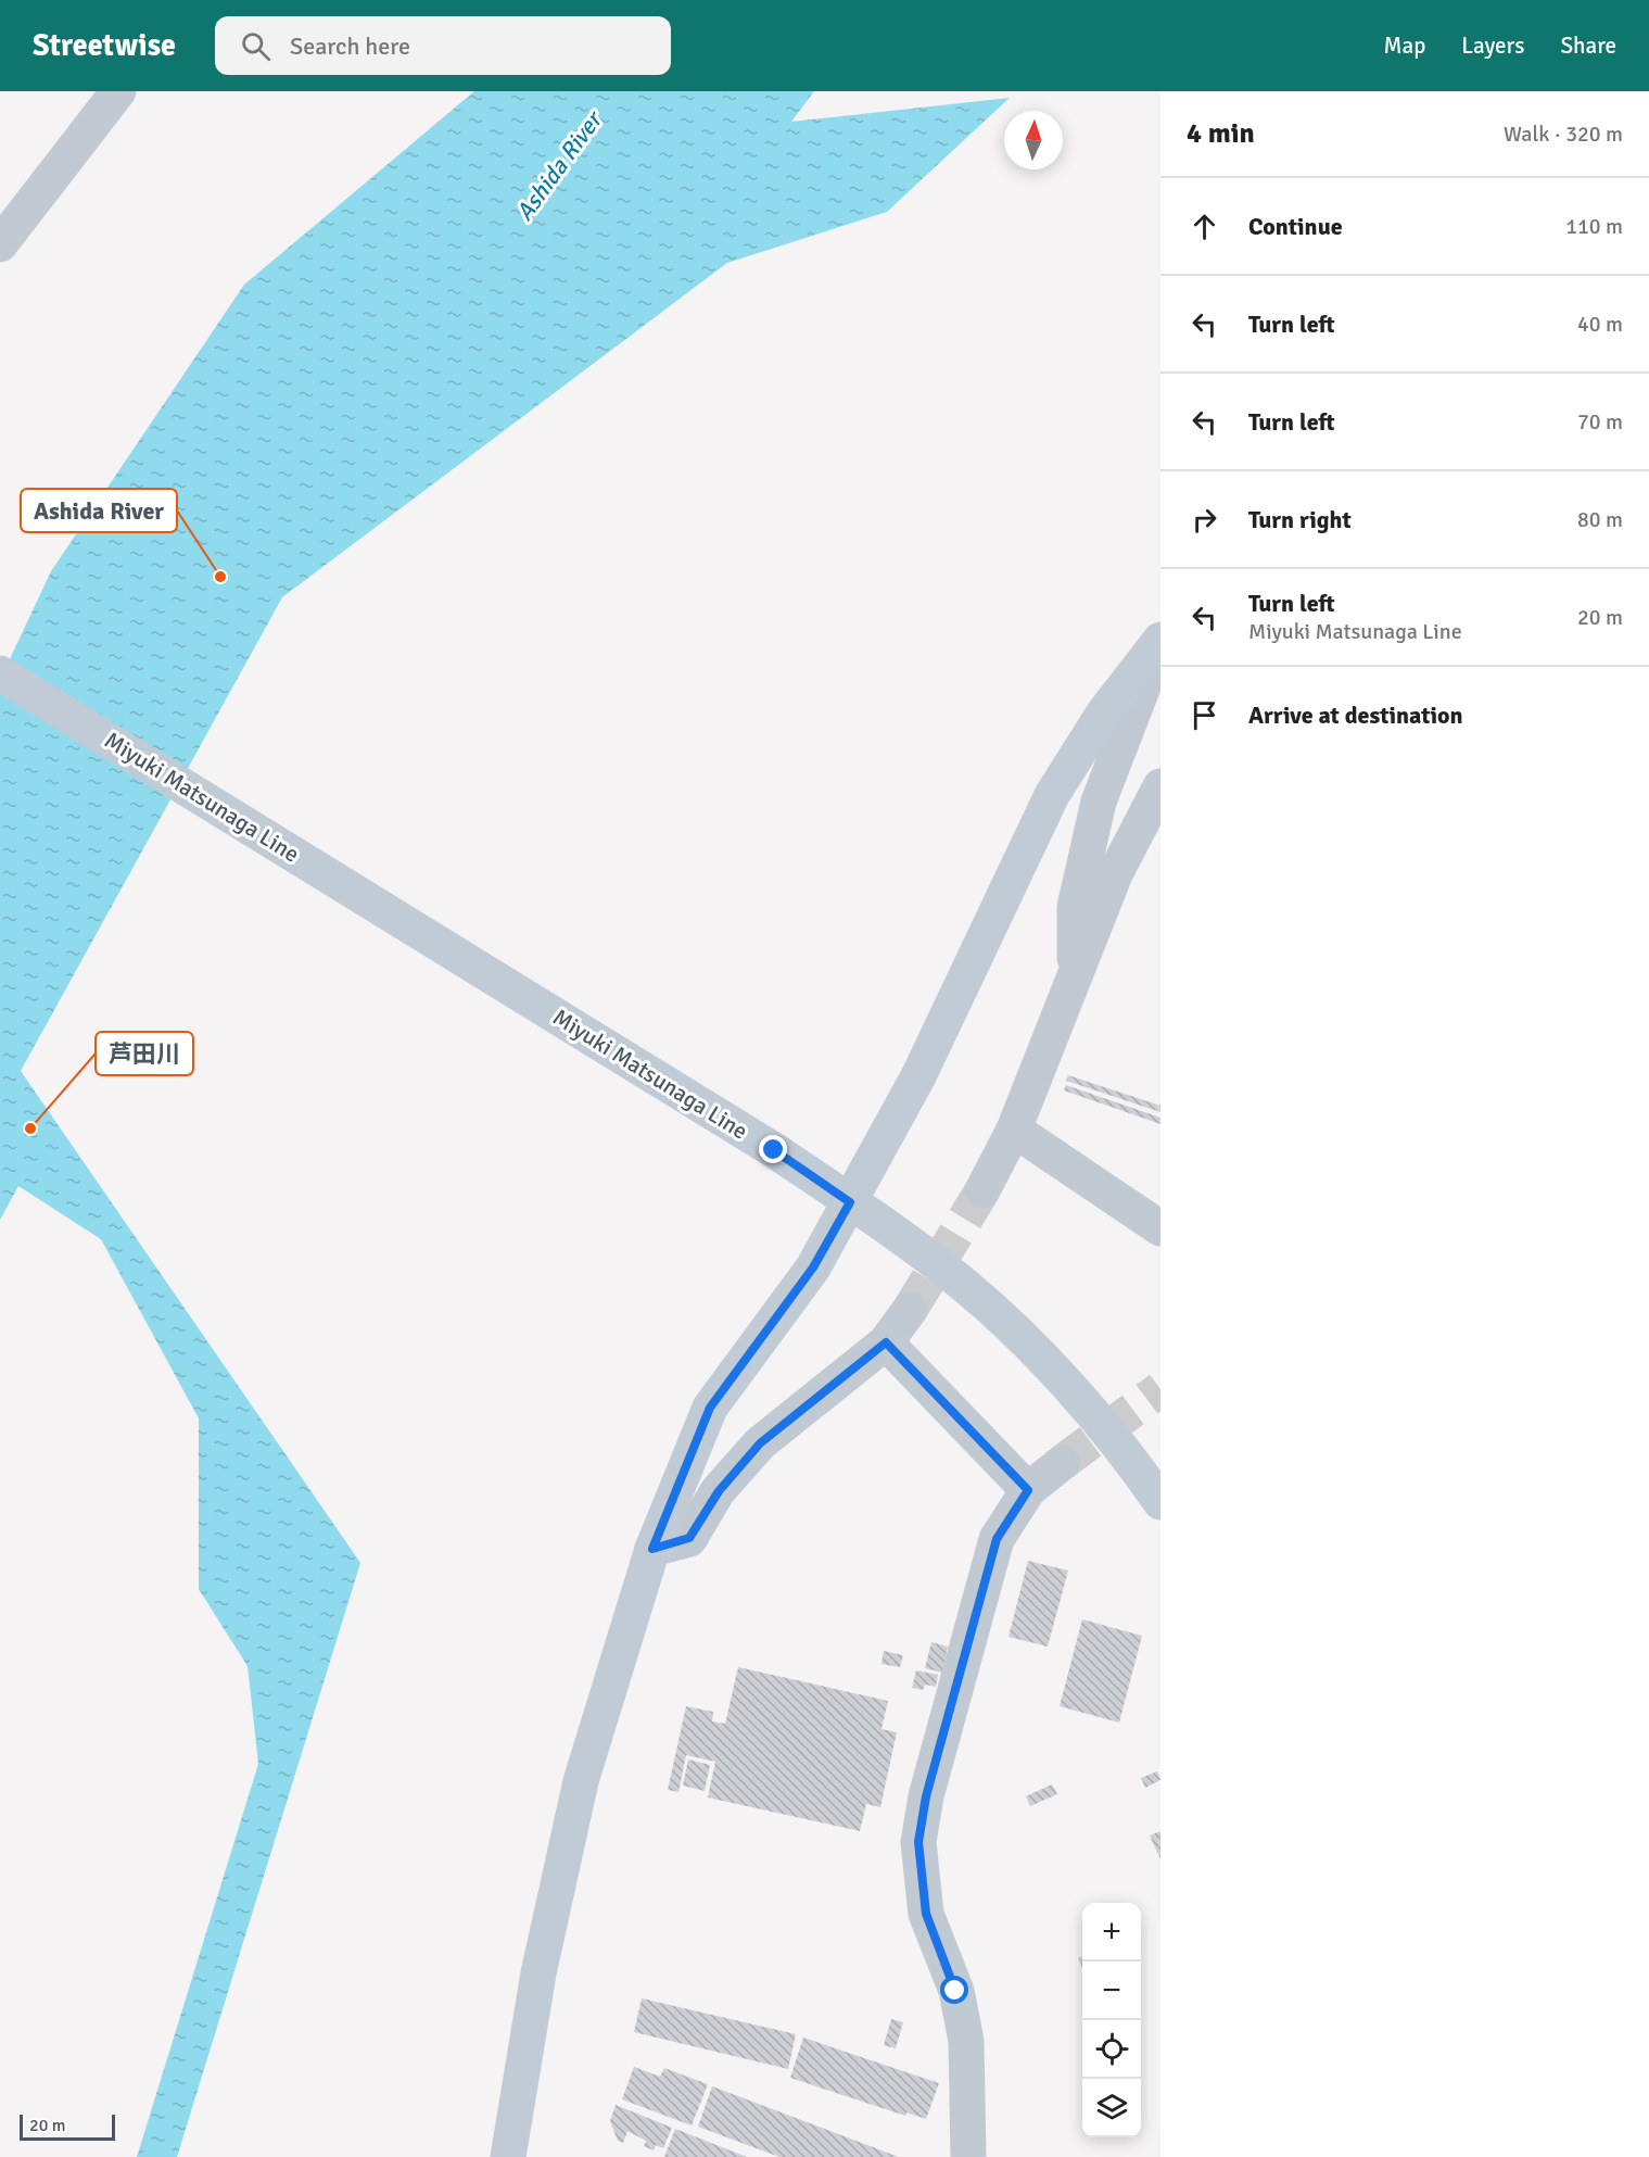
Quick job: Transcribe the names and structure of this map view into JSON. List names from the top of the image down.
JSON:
{
  "streets": {
    "main road": ["Miyuki Matsunaga Line"]
  },
  "water": ["Ashida River"],
  "places": ["Ashida River", "芦田川"],
  "scale_bar": "20 m",
  "north": "top",
  "page": {
    "header": "Streetwise",
    "search": "Search here",
    "nav": ["Map", "Layers", "Share"],
    "heading": ["4 min", "Walk · 320 m"],
    "list": [
      ["Continue", "110 m"],
      ["Turn left", "40 m"],
      ["Turn left", "70 m"],
      ["Turn right", "80 m"],
      ["Turn left", "Miyuki Matsunaga Line", "20 m"],
      "Arrive at destination"
    ],
    "map_buttons": ["+", "−"],
    "scale": "20 m"
  }
}
